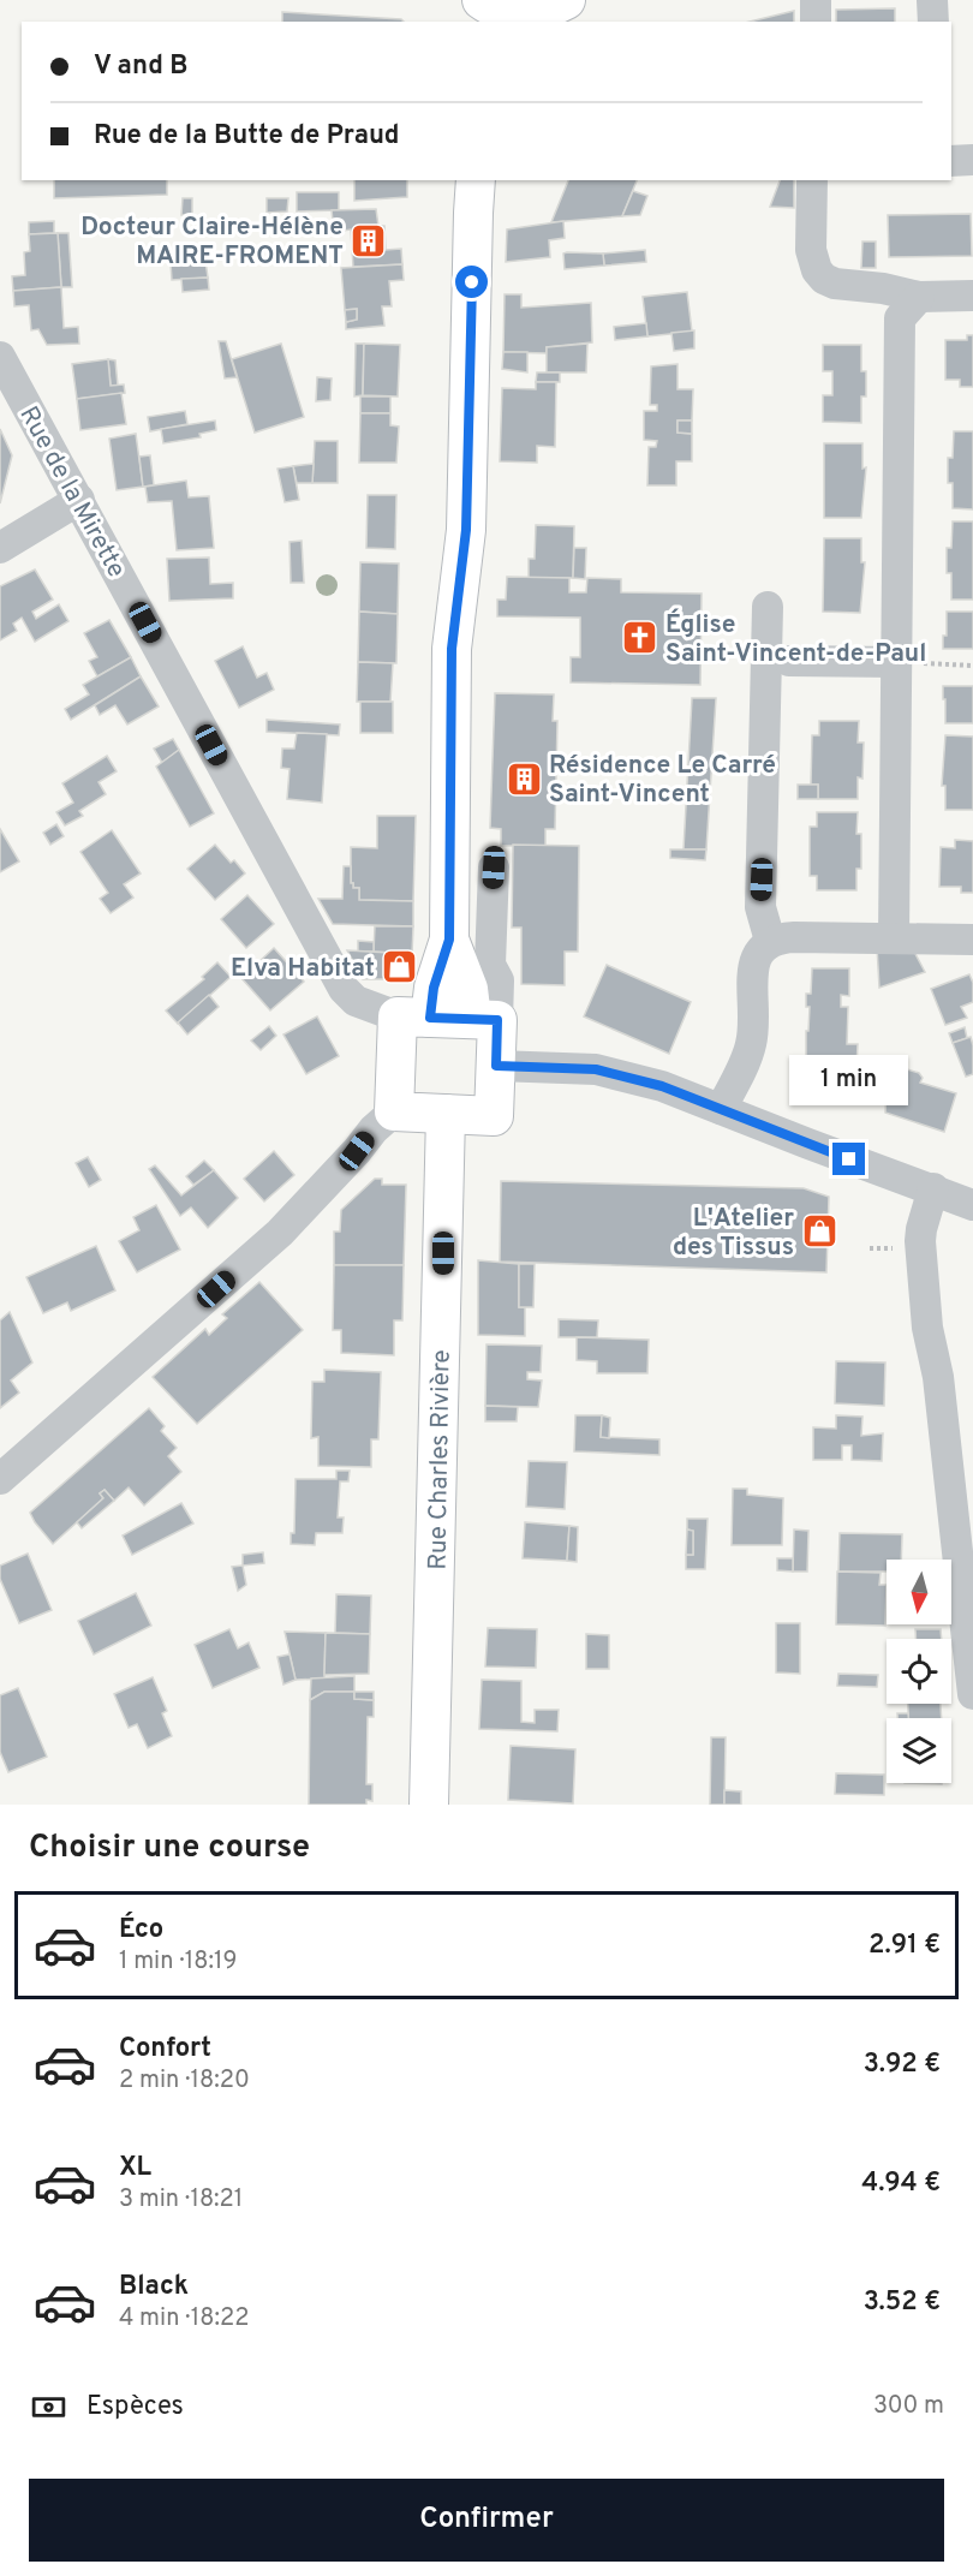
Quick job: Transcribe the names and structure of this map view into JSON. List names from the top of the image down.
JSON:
{
  "streets": {
    "main road": ["Rue Charles Rivière"],
    "street": ["Rue de la Mirette"]
  },
  "places": {
    "building": ["Docteur Claire-Hélène MAIRE-FROMENT", "Résidence Le Carré Saint-Vincent"],
    "church": ["Église Saint-Vincent-de-Paul"],
    "shop": ["Elva Habitat", "L'Atelier des Tissus"]
  },
  "north": "bottom",
  "page": {
    "banner": ["V and B", "Rue de la Butte de Praud"],
    "bubble": "1 min",
    "heading": "Choisir une course",
    "list": [
      {
        "name": "Éco",
        "note": "1 min · 18:19",
        "value": "2.91 €"
      },
      {
        "name": "Confort",
        "note": "2 min · 18:20",
        "value": "3.92 €"
      },
      {
        "name": "XL",
        "note": "3 min · 18:21",
        "value": "4.94 €"
      },
      {
        "name": "Black",
        "note": "4 min · 18:22",
        "value": "3.52 €"
      }
    ],
    "pay": ["Espèces", "300 m"],
    "buttons": "Confirmer"
  }
}
